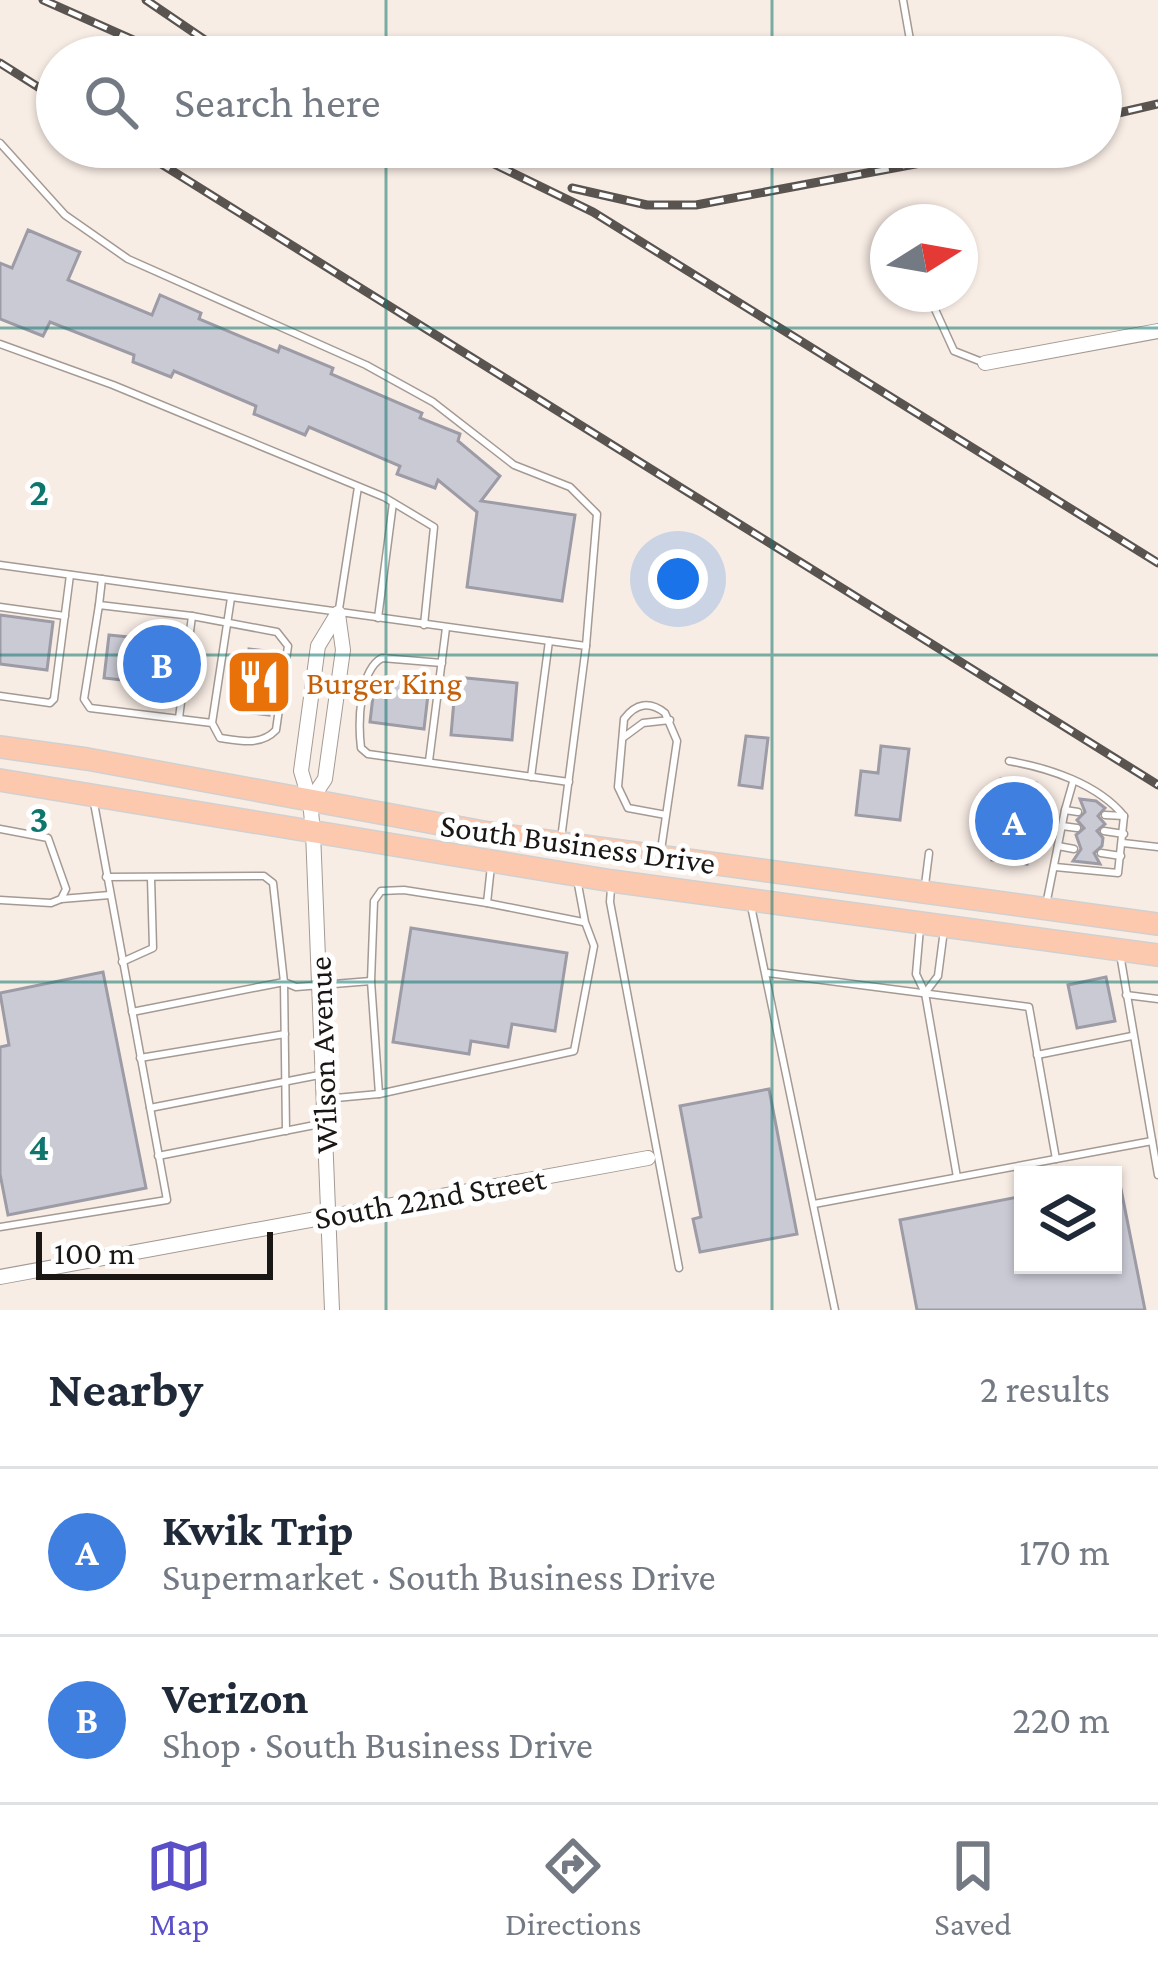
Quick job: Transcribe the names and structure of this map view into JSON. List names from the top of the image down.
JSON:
{
  "streets": {
    "main road": ["South Business Drive"],
    "street": ["Wilson Avenue", "South 22nd Street"]
  },
  "crossings": [
    ["South Business Drive", "Wilson Avenue"],
    ["Wilson Avenue", "South 22nd Street"]
  ],
  "places": {
    "restaurant": ["Burger King"]
  },
  "scale_bar": "100 m",
  "north": "right",
  "page": {
    "search": "Search here",
    "pins": ["B", "A"],
    "scale": "100 m",
    "heading": ["Nearby", "2 results"],
    "list": [
      {
        "mark": "A",
        "name": "Kwik Trip",
        "note": "Supermarket · South Business Drive",
        "value": "170 m"
      },
      {
        "mark": "B",
        "name": "Verizon",
        "note": "Shop · South Business Drive",
        "value": "220 m"
      }
    ],
    "nav": ["Map", "Directions", "Saved"]
  },
  "grid": {
    "rows": ["2", "3", "4"]
  }
}
